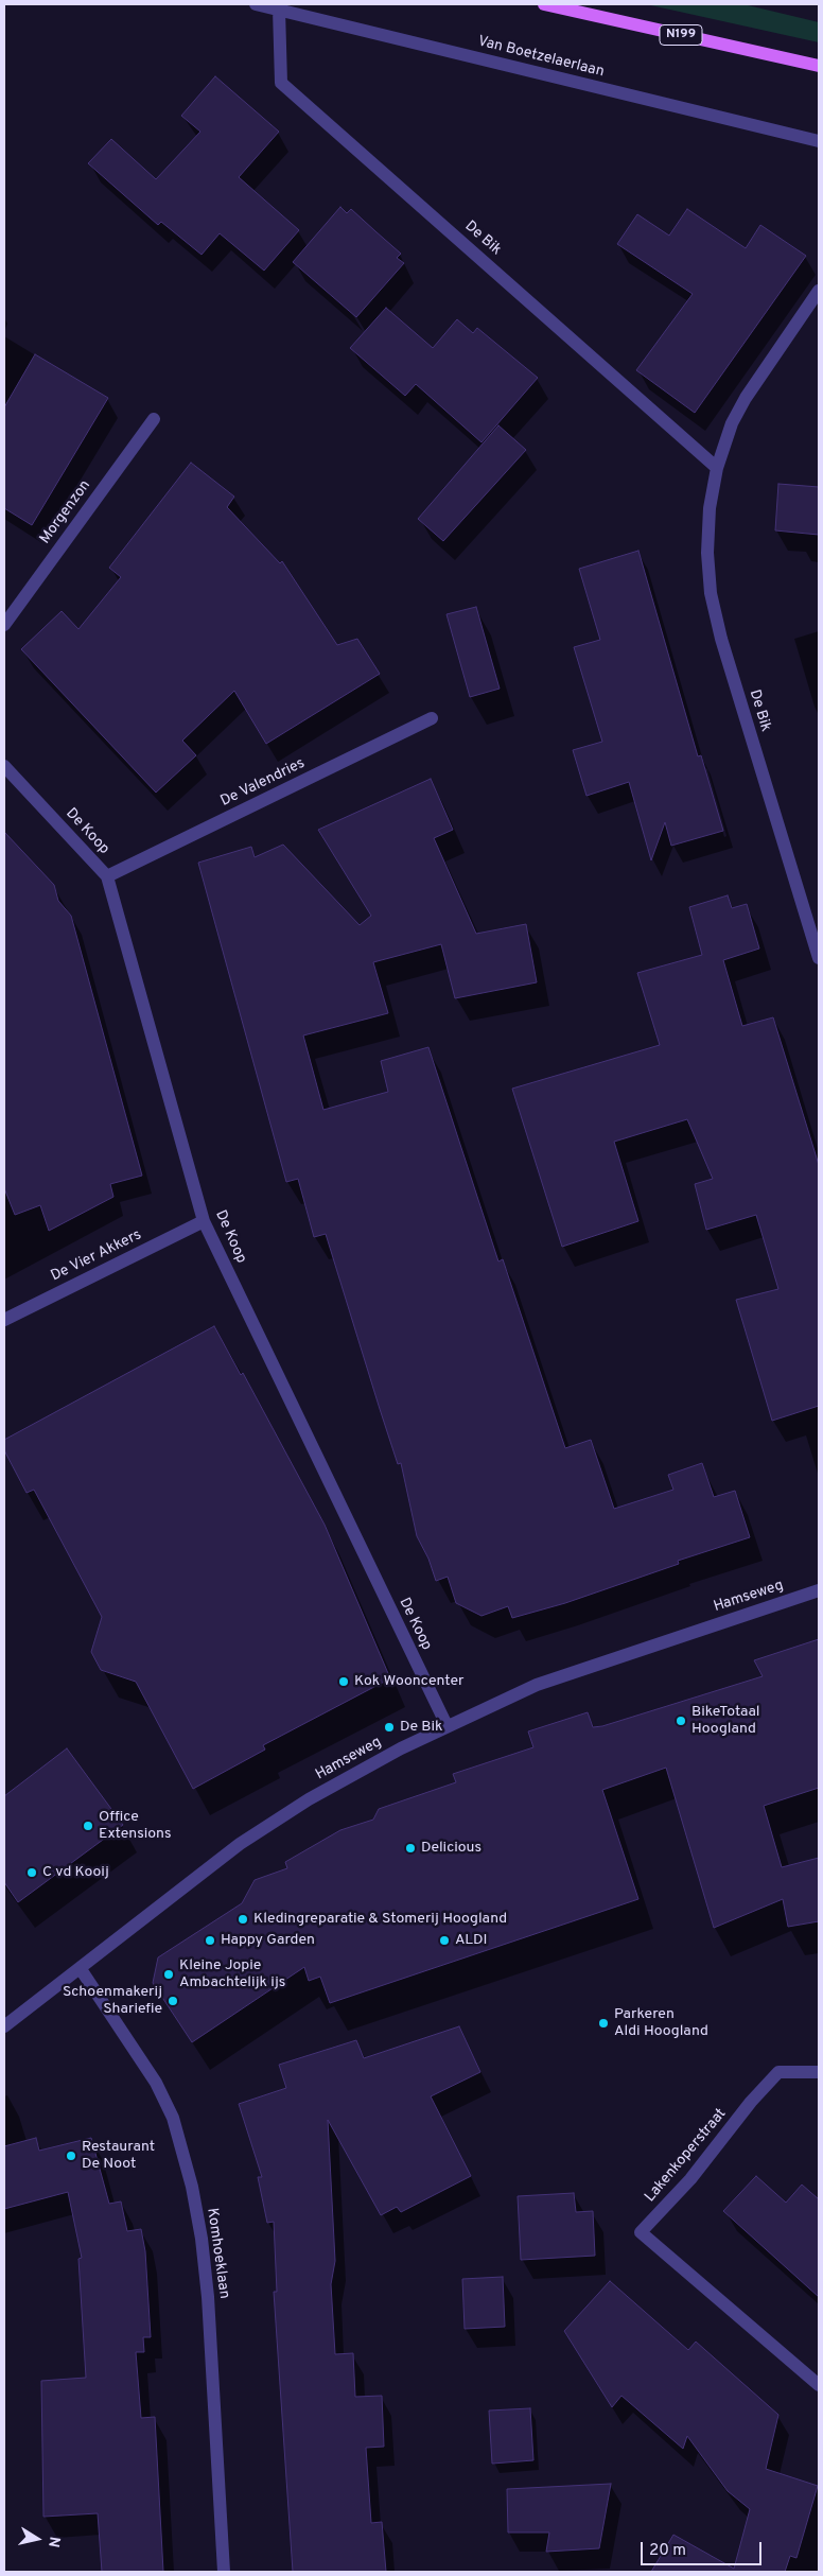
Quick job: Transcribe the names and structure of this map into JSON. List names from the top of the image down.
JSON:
{
  "streets": {
    "main road": ["N199"],
    "street": [
      "Van Boetzelaerlaan",
      "De Bik",
      "Morgenzon",
      "De Valendries",
      "De Koop",
      "De Vier Akkers",
      "Hamseweg",
      "Lakenkoperstraat",
      "Komhoeklaan"
    ]
  },
  "crossings": [
    ["Van Boetzelaerlaan", "De Bik"],
    ["De Valendries", "De Koop"],
    ["De Koop", "De Vier Akkers"],
    ["De Koop", "Hamseweg"],
    ["Hamseweg", "Komhoeklaan"]
  ],
  "places": [
    "Kok Wooncenter",
    "BikeTotaal Hoogland",
    "De Bik",
    "Office Extensions",
    "Delicious",
    "C vd Kooij",
    "Kledingreparatie & Stomerij Hoogland",
    "Happy Garden",
    "ALDI",
    "Kleine Jopie Ambachtelijk ijs",
    "Schoenmakerij Shariefie",
    "Parkeren Aldi Hoogland",
    "Restaurant De Noot"
  ],
  "scale_bar": "20 m",
  "north": "right"
}
